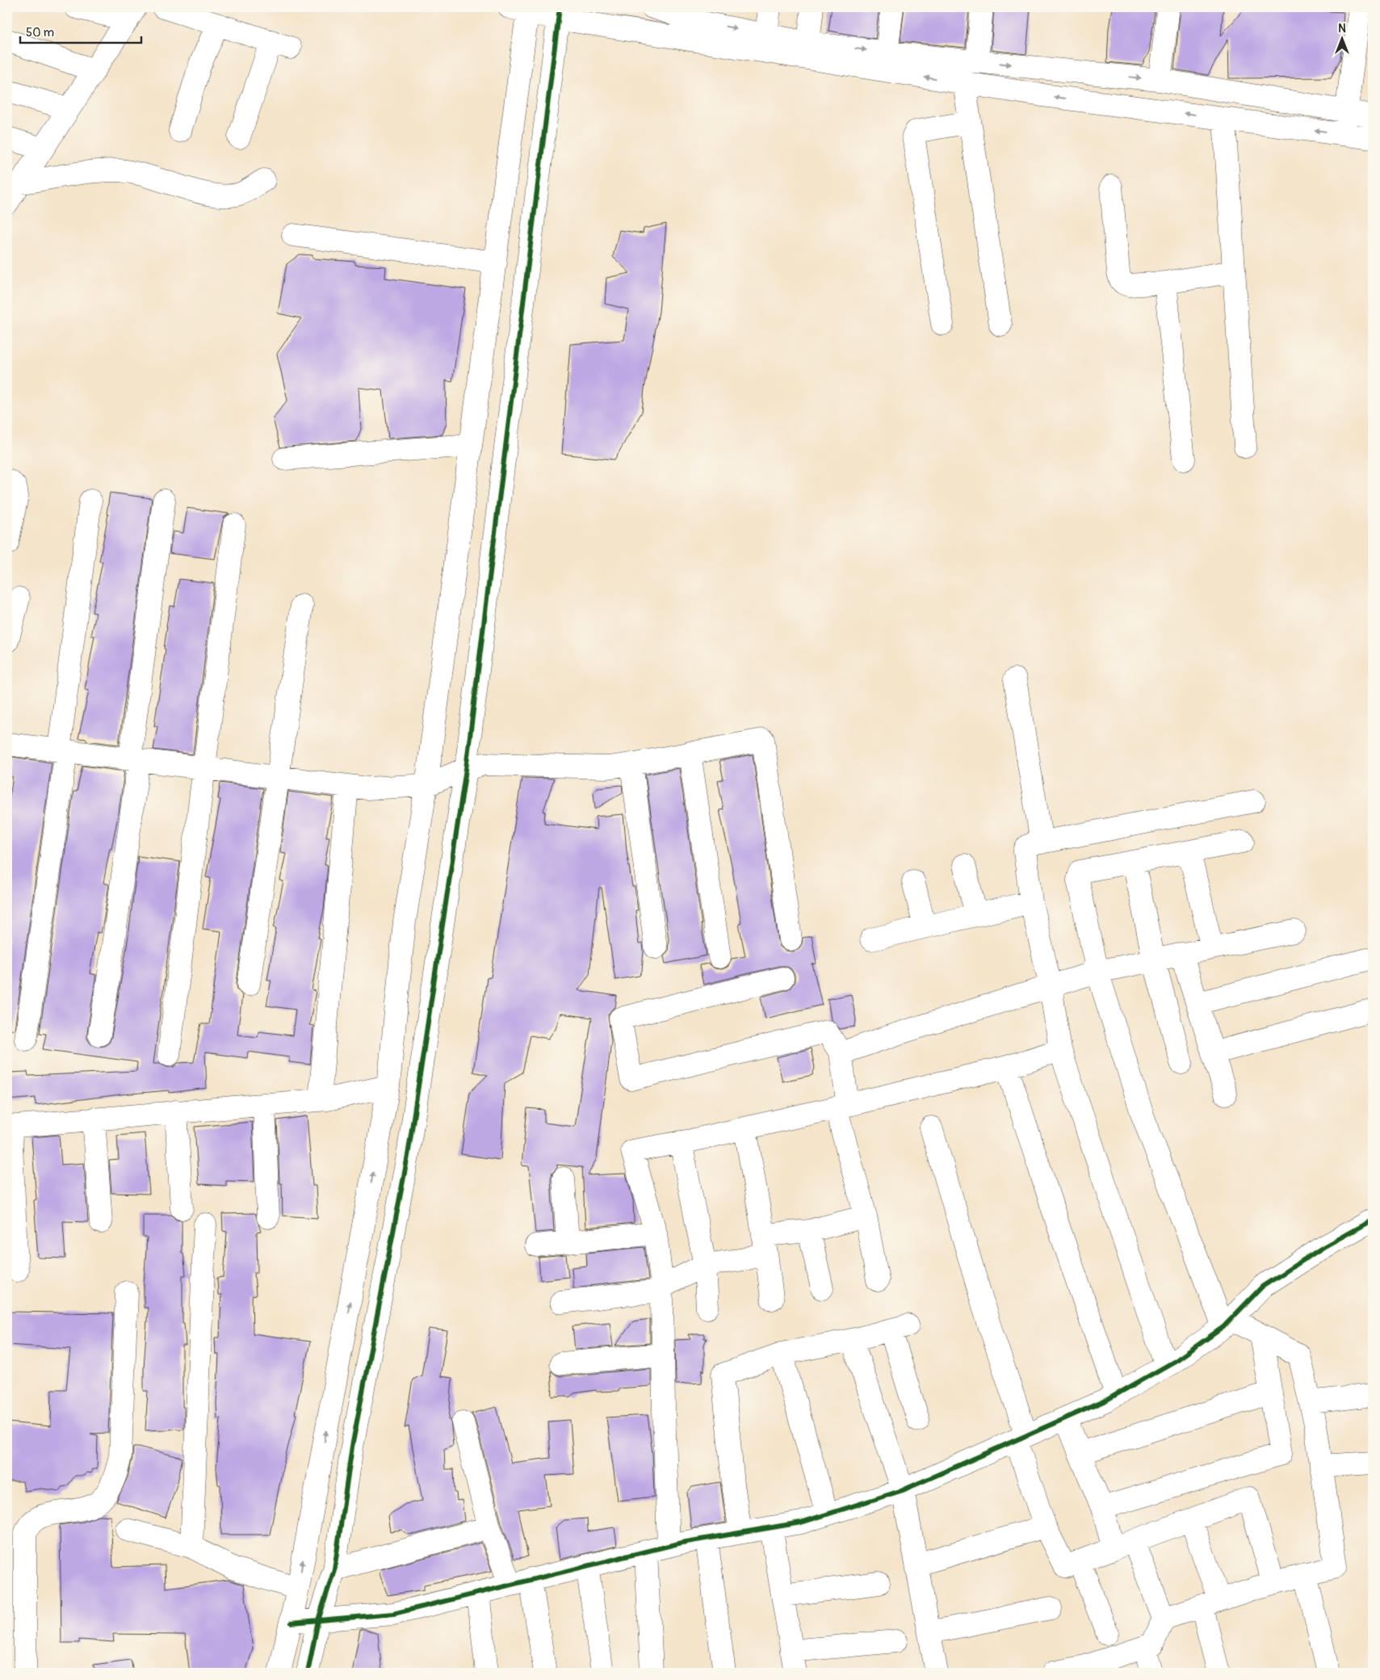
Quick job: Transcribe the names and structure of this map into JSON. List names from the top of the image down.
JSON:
{
  "scale_bar": "50 m",
  "north": "top"
}
